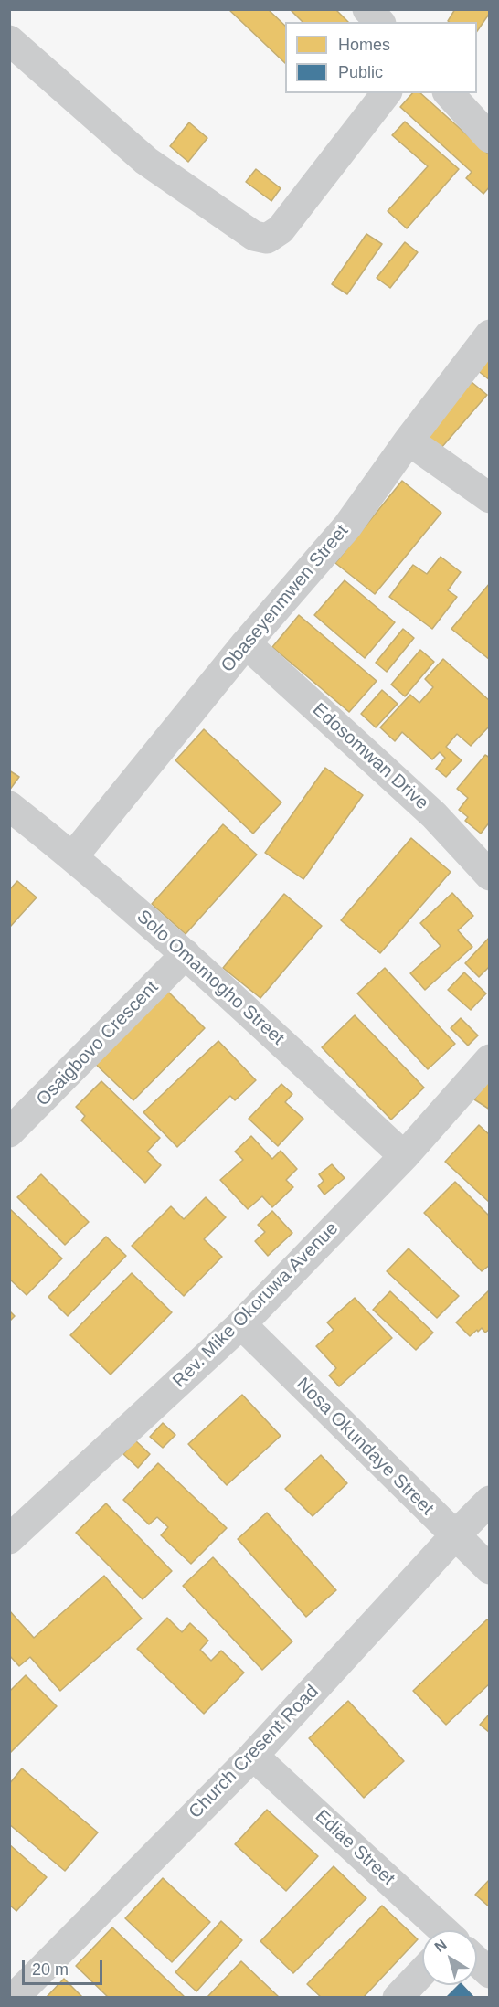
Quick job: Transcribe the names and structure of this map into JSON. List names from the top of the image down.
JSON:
{
  "streets": {
    "street": [
      "Obaseyenmwen Street",
      "Edosomwan Drive",
      "Solo Omamogho Street",
      "Osaigbovo Crescent",
      "Rev. Mike Okoruwa Avenue",
      "Nosa Okundaye Street",
      "Church Cresent Road",
      "Ediae Street"
    ]
  },
  "crossings": [
    ["Obaseyenmwen Street", "Edosomwan Drive"],
    ["Obaseyenmwen Street", "Solo Omamogho Street"],
    ["Solo Omamogho Street", "Osaigbovo Crescent"],
    ["Solo Omamogho Street", "Rev. Mike Okoruwa Avenue"],
    ["Rev. Mike Okoruwa Avenue", "Nosa Okundaye Street"],
    ["Nosa Okundaye Street", "Church Cresent Road"],
    ["Church Cresent Road", "Ediae Street"]
  ],
  "legend": ["Homes", "Public"],
  "scale_bar": "20 m",
  "north": "top left"
}
